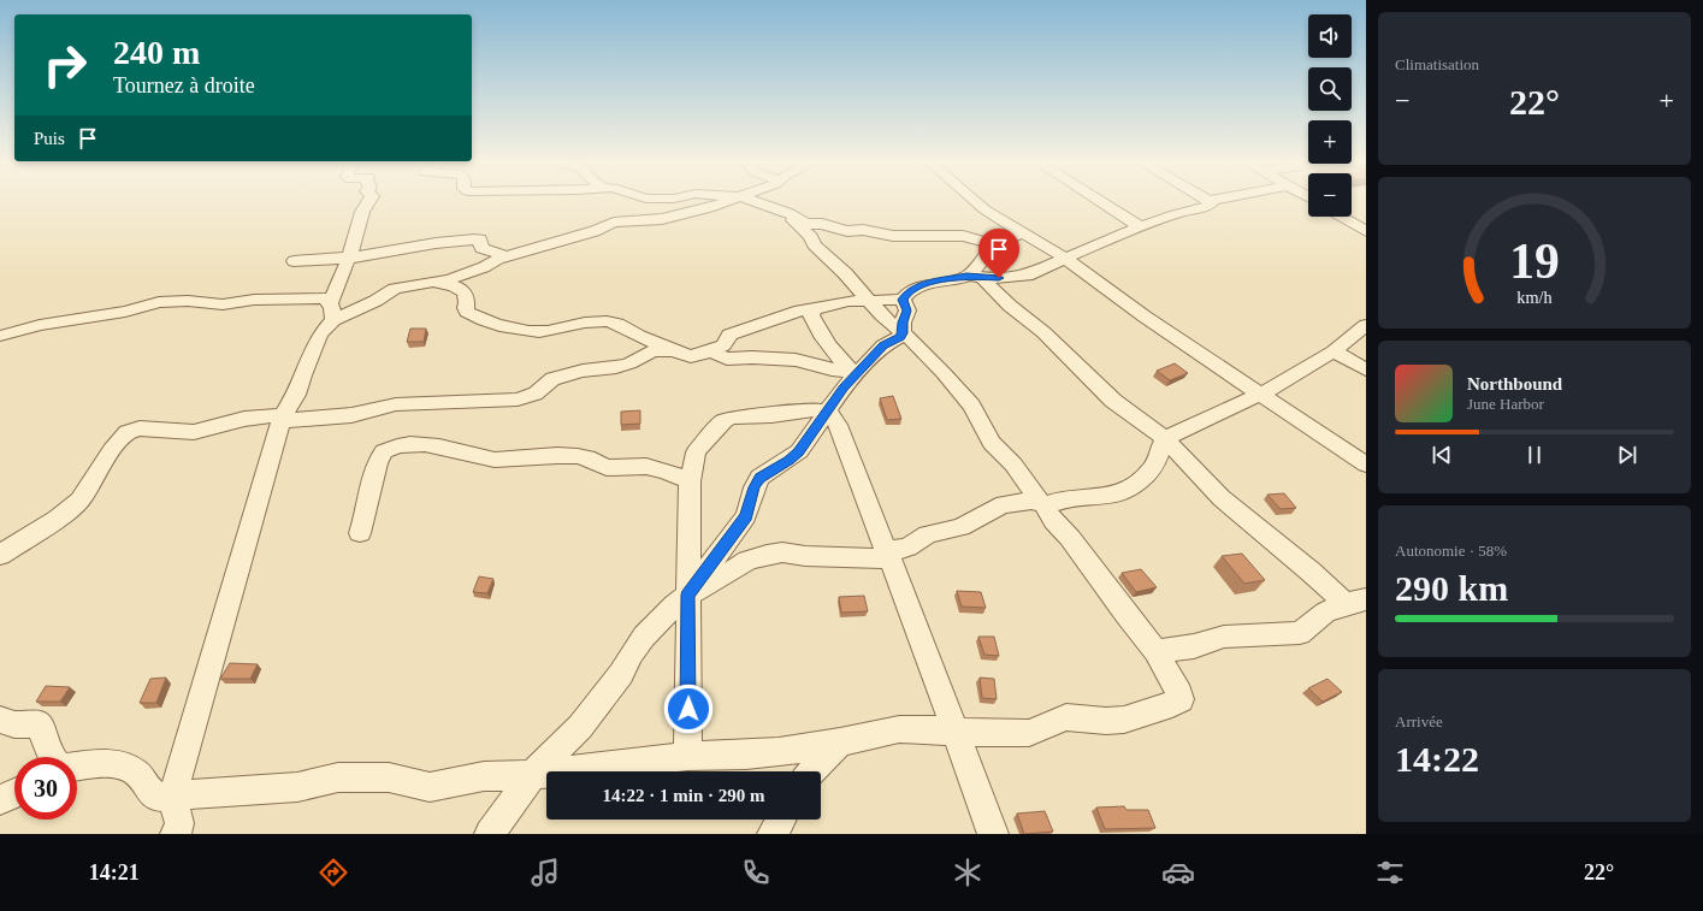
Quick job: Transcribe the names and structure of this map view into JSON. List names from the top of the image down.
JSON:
{
  "page": {
    "tile": [
      "Climatisation",
      ["Autonomie · 58%", "290 km"],
      ["Arrivée", "14:22"]
    ],
    "map_buttons": ["+", "−"],
    "turn": ["240 m", "Tournez à droite"],
    "heat": ["−", "22°", "+"],
    "then": "Puis",
    "song": ["Northbound", "June Harbor"],
    "limit": "30",
    "trip": "14:22 · 1 min · 290 m",
    "tabs": ["14:21", "22°"],
    "gauge": ["19", "km/h"]
  }
}
